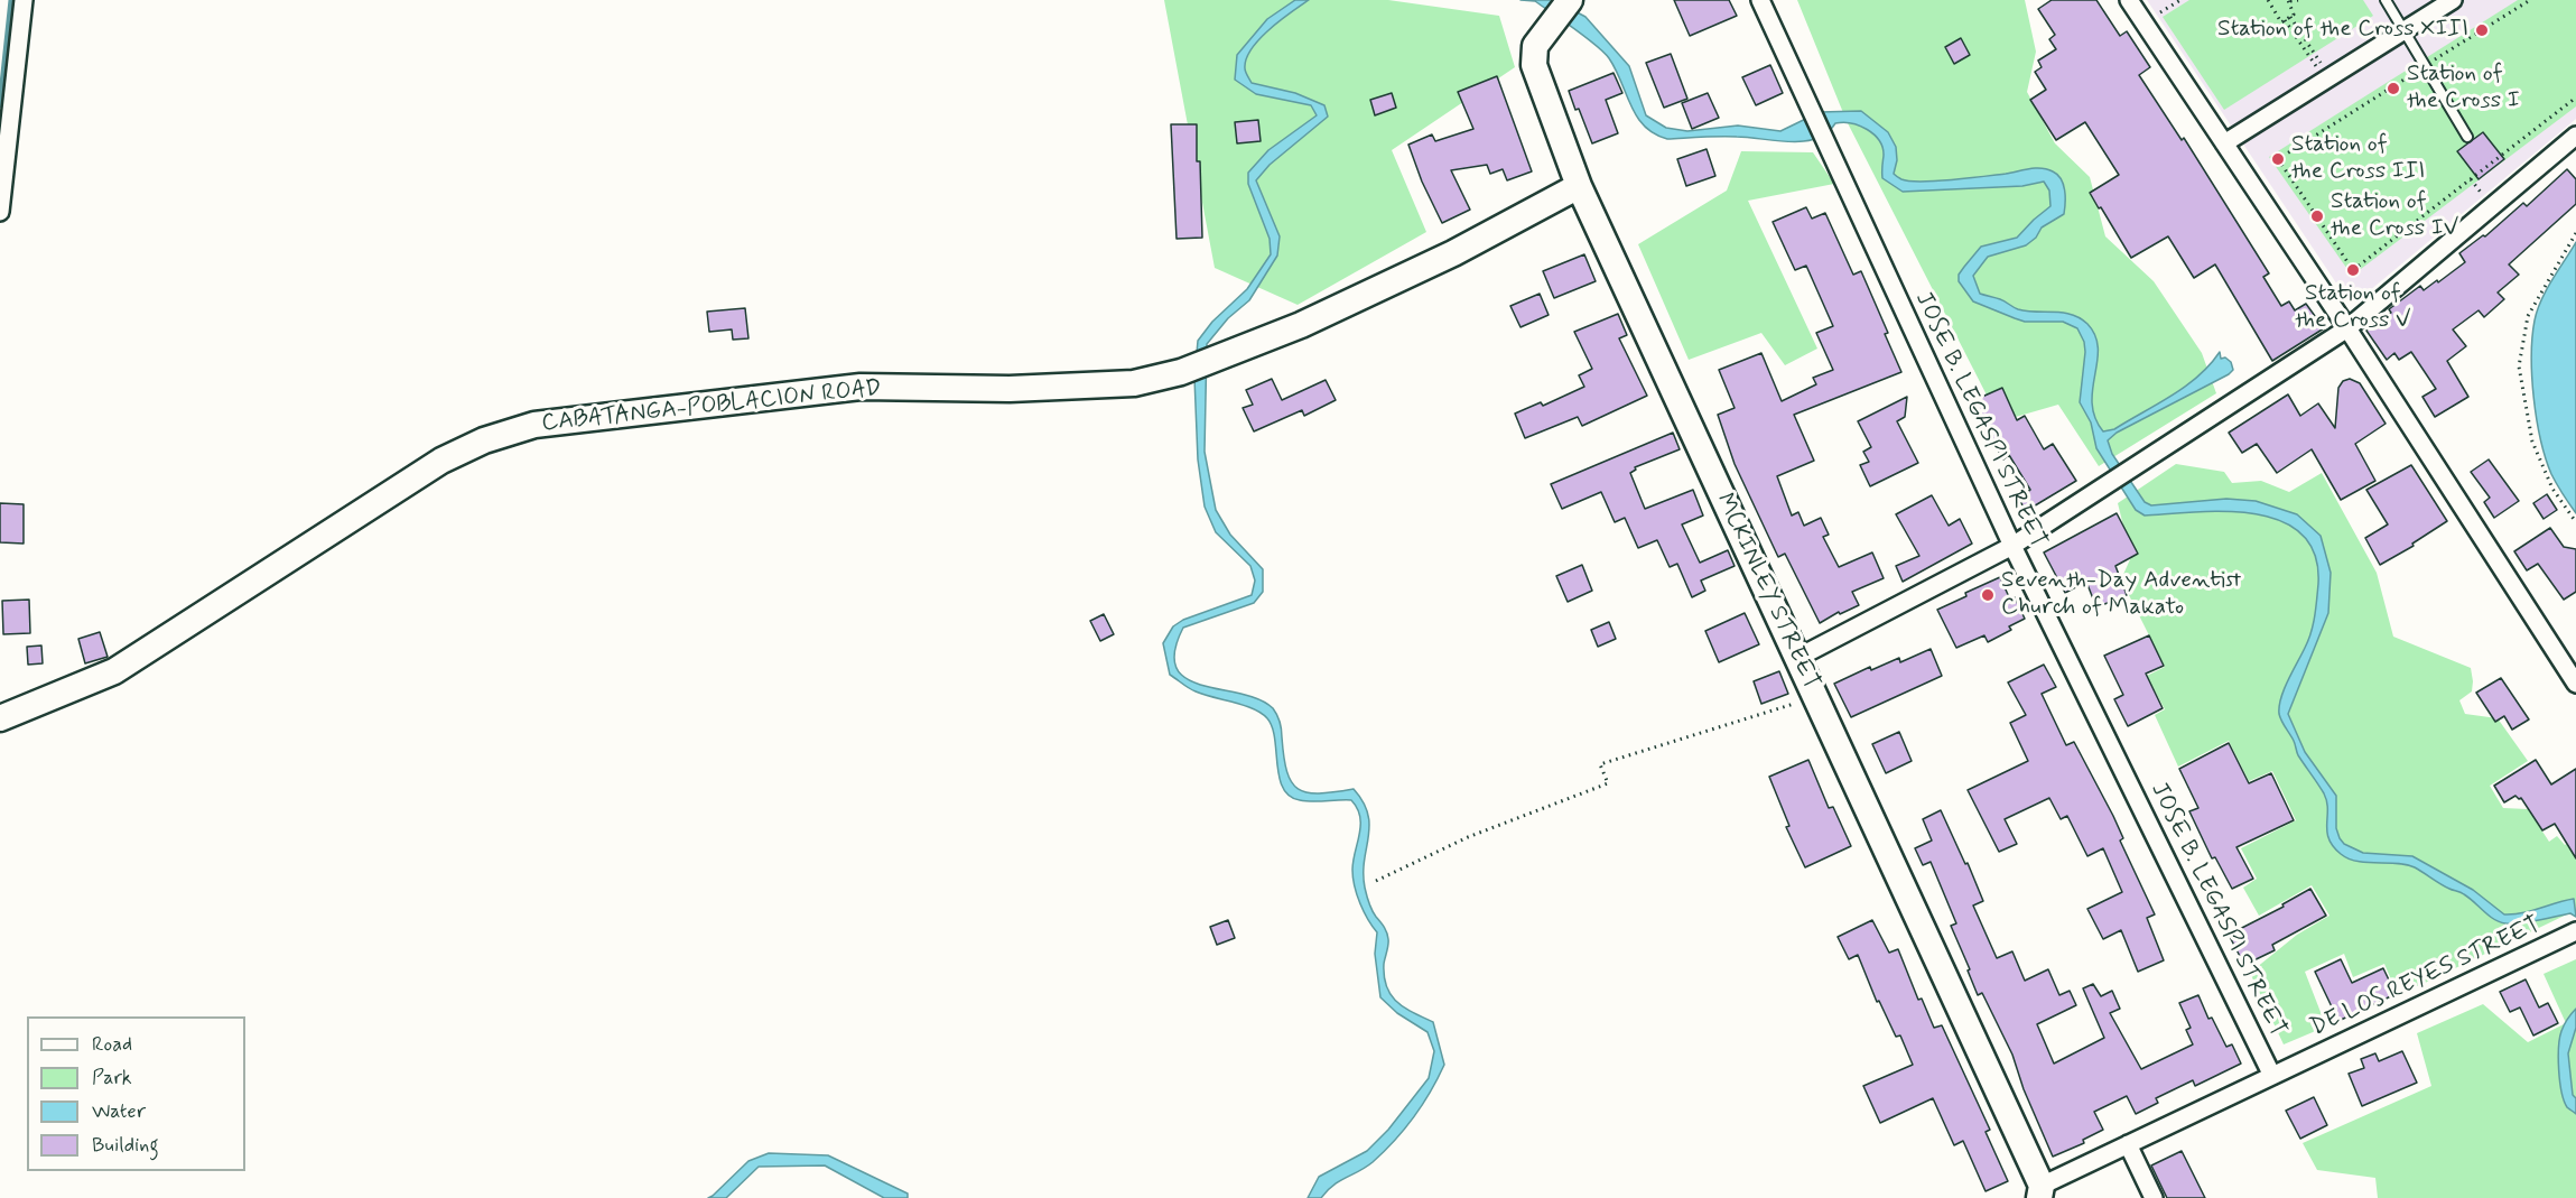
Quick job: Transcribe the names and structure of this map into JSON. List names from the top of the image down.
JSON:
{
  "streets": {
    "street": [
      "CABATANGA-POBLACION ROAD",
      "JOSE B. LEGASPI STREET",
      "MCKINLEY STREET",
      "DE LOS REYES STREET"
    ]
  },
  "crossings": [
    ["CABATANGA-POBLACION ROAD", "MCKINLEY STREET"],
    ["JOSE B. LEGASPI STREET", "DE LOS REYES STREET"],
    ["MCKINLEY STREET", "DE LOS REYES STREET"]
  ],
  "places": [
    "Station of the Cross XIII",
    "Station of the Cross I",
    "Station of the Cross III",
    "Station of the Cross IV",
    "Station of the Cross V",
    "Seventh-Day Adventist Church of Makato"
  ],
  "legend": [
    "Road",
    "Park",
    "Water",
    "Building"
  ]
}
